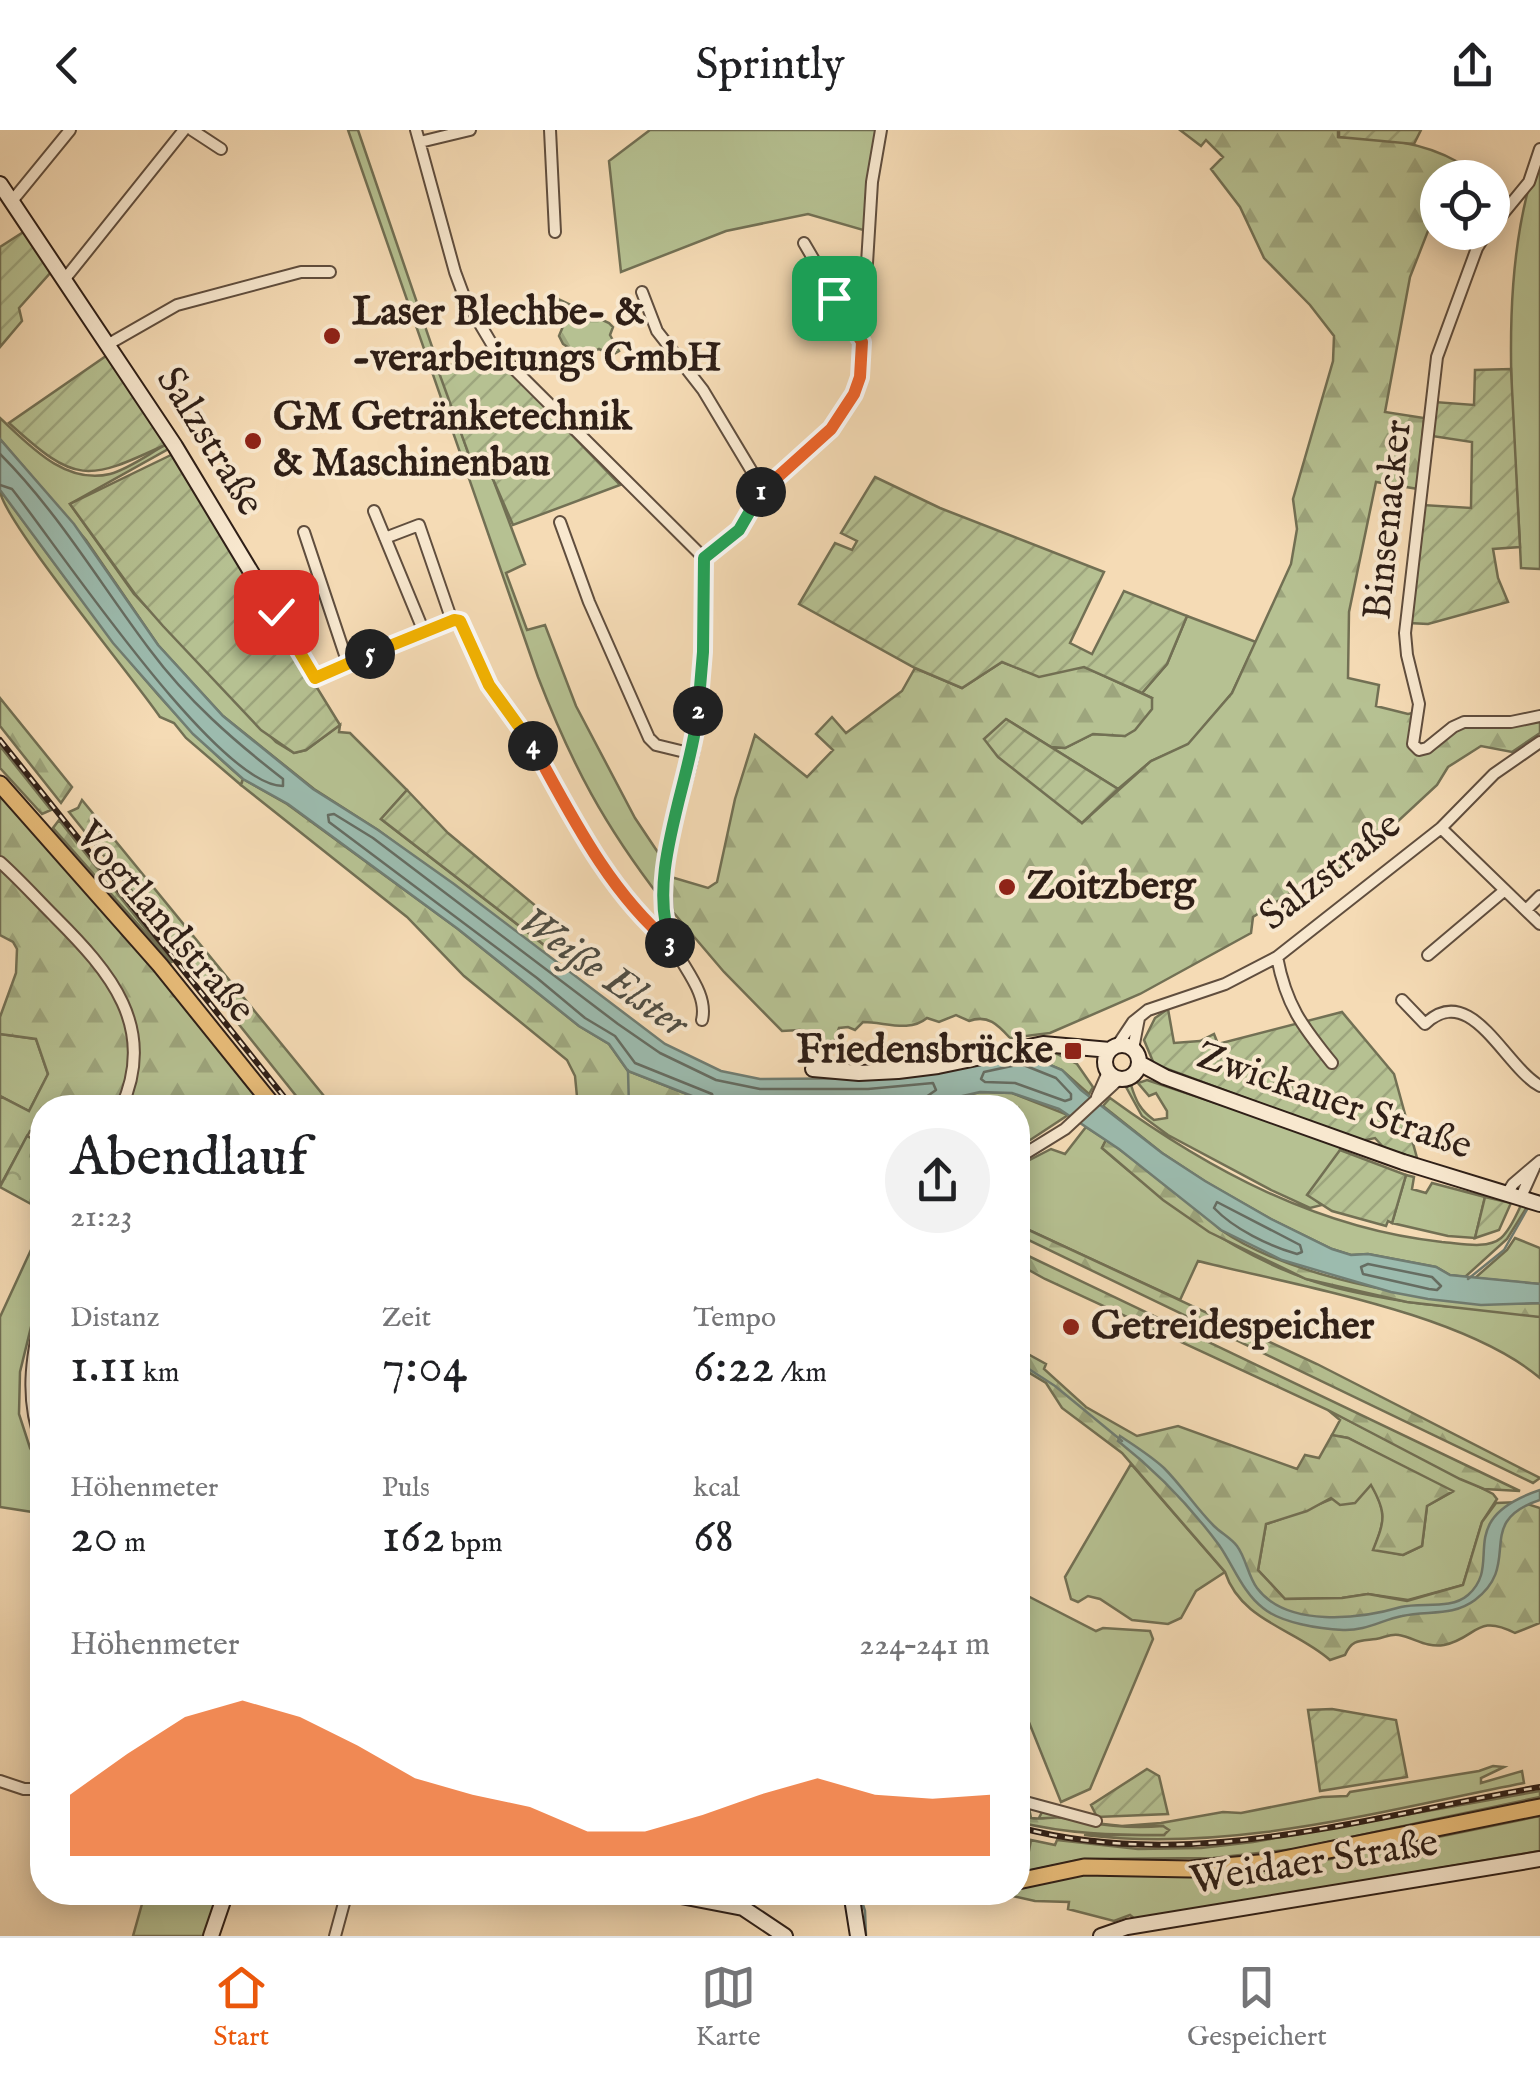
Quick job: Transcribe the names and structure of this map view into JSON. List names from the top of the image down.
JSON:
{
  "streets": {
    "main road": [
      "Salzstraße",
      "Vogtlandstraße",
      "Zwickauer Straße",
      "Weidaer Straße"
    ],
    "street": ["Binsenacker"]
  },
  "crossings": [
    ["Salzstraße", "Zwickauer Straße"]
  ],
  "water": ["Weiße Elster"],
  "places": {
    "other": [
      "Laser Blechbe- & -verarbeitungs GmbH",
      "GM Getränketechnik & Maschinenbau",
      "Zoitzberg",
      "Getreidespeicher"
    ],
    "transit": ["Friedensbrücke"]
  },
  "page": {
    "header": "Sprintly",
    "pins": [
      "1",
      "5",
      "2",
      "4",
      "3"
    ],
    "heading": ["Abendlauf", "21:23"],
    "stats": [
      ["Distanz", "1.11 km"],
      ["Zeit", "7:04"],
      ["Tempo", "6:22 /km"],
      ["Höhenmeter", "20 m"],
      ["Puls", "162 bpm"],
      ["kcal", "68"]
    ],
    "chart": ["Höhenmeter", "224–241 m"],
    "tabs": ["Start", "Karte", "Gespeichert"]
  }
}
